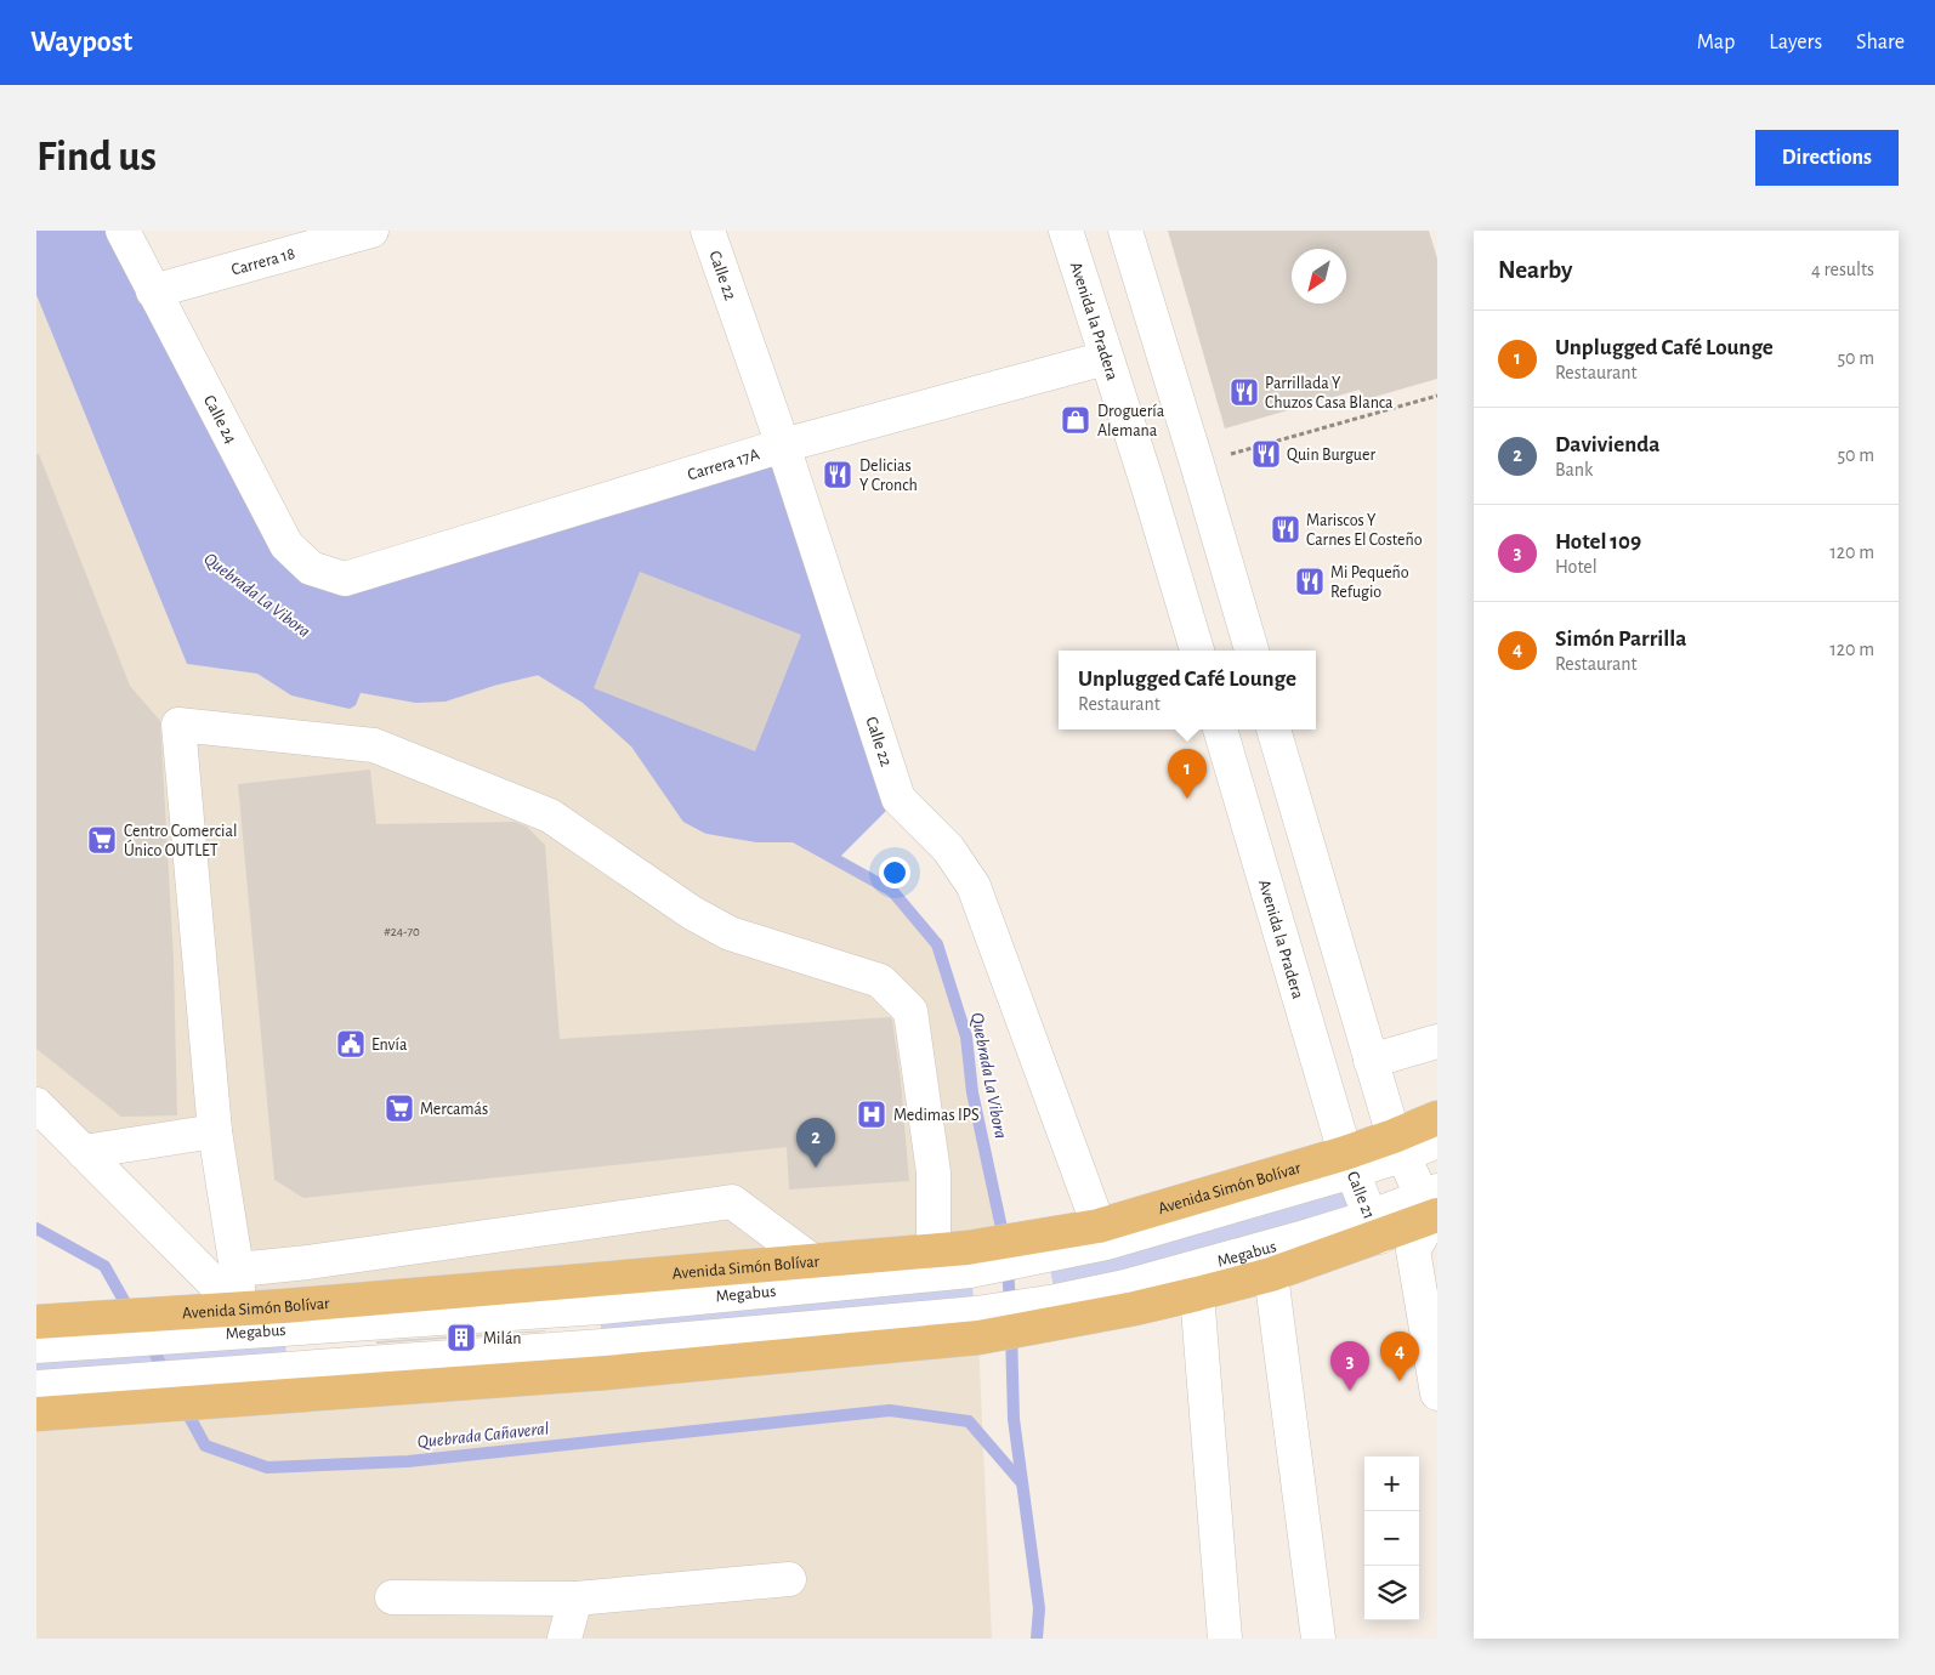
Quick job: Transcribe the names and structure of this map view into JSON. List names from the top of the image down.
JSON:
{
  "streets": {
    "main road": ["Avenida Simón Bolívar"],
    "street": [
      "Carrera 18",
      "Calle 22",
      "Avenida la Pradera",
      "Calle 24",
      "Carrera 17A",
      "Calle 21",
      "Megabus"
    ]
  },
  "crossings": [
    ["Carrera 18", "Calle 24"],
    ["Calle 22", "Carrera 17A"],
    ["Calle 22", "Avenida Simón Bolívar"],
    ["Avenida la Pradera", "Carrera 17A"],
    ["Avenida la Pradera", "Avenida Simón Bolívar"],
    ["Avenida la Pradera", "Calle 21"],
    ["Calle 24", "Carrera 17A"],
    ["Avenida Simón Bolívar", "Calle 21"],
    ["Avenida Simón Bolívar", "Megabus"],
    ["Calle 21", "Megabus"]
  ],
  "water": ["Quebrada La Vibora", "Quebrada Cañaveral"],
  "places": {
    "restaurant": [
      "Parrillada Y Chuzos Casa Blanca",
      "Quin Burguer",
      "Delicias Y Cronch",
      "Mariscos Y Carnes El Costeño",
      "Mi Pequeño Refugio"
    ],
    "shop": ["Droguería Alemana"],
    "supermarket": ["Centro Comercial Único OUTLET", "Mercamás"],
    "public building": ["Envía"],
    "hospital": ["Medimas IPS"],
    "building": ["Milán"]
  },
  "house_numbers": ["#24-70"],
  "north": "bottom left",
  "page": {
    "header": "Waypost",
    "nav": ["Map", "Layers", "Share"],
    "buttons": "Directions",
    "title": "Find us",
    "heading": ["Nearby", "4 results"],
    "list": [
      {
        "mark": "1",
        "name": "Unplugged Café Lounge",
        "note": "Restaurant",
        "value": "50 m"
      },
      {
        "mark": "2",
        "name": "Davivienda",
        "note": "Bank",
        "value": "50 m"
      },
      {
        "mark": "3",
        "name": "Hotel 109",
        "note": "Hotel",
        "value": "120 m"
      },
      {
        "mark": "4",
        "name": "Simón Parrilla",
        "note": "Restaurant",
        "value": "120 m"
      }
    ],
    "popup": ["Unplugged Café Lounge", "Restaurant"],
    "pins": [
      "1",
      "2",
      "4",
      "3"
    ],
    "map_buttons": ["+", "−"]
  }
}
